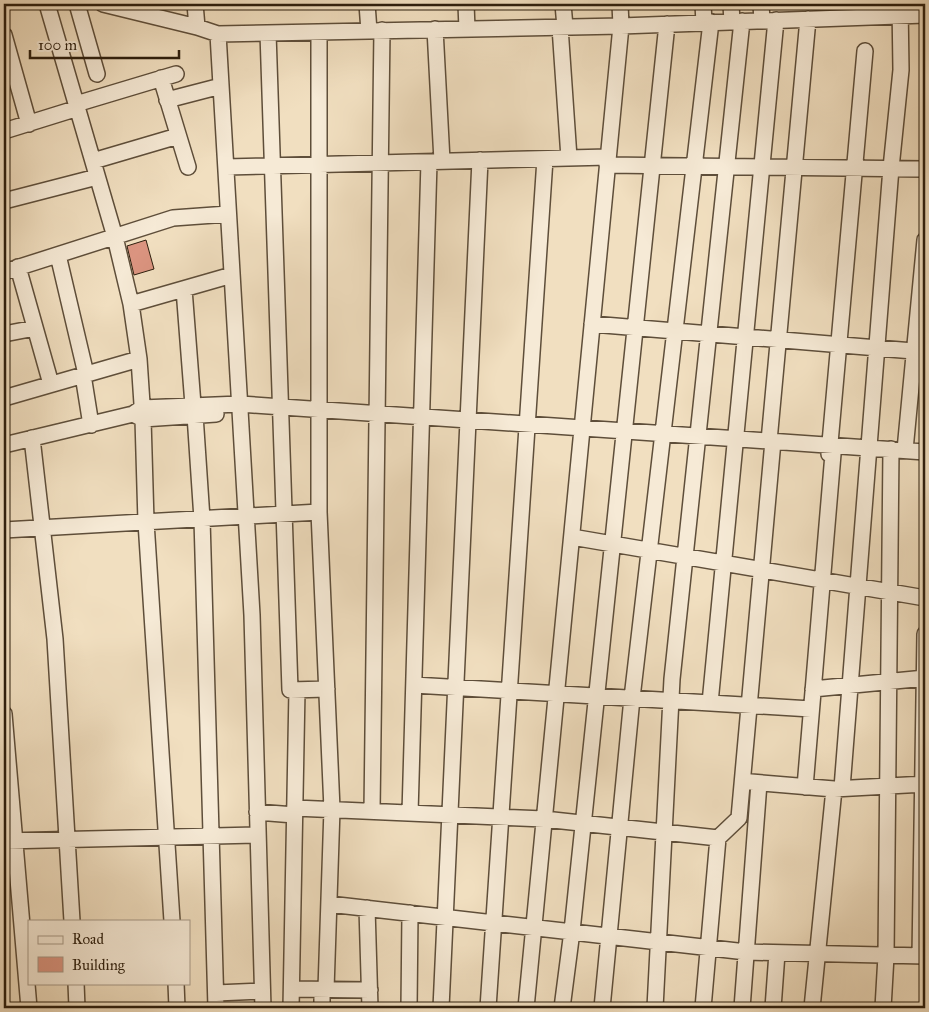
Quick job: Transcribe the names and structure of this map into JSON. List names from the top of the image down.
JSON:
{
  "legend": ["Road", "Building"],
  "scale_bar": "100 m"
}
